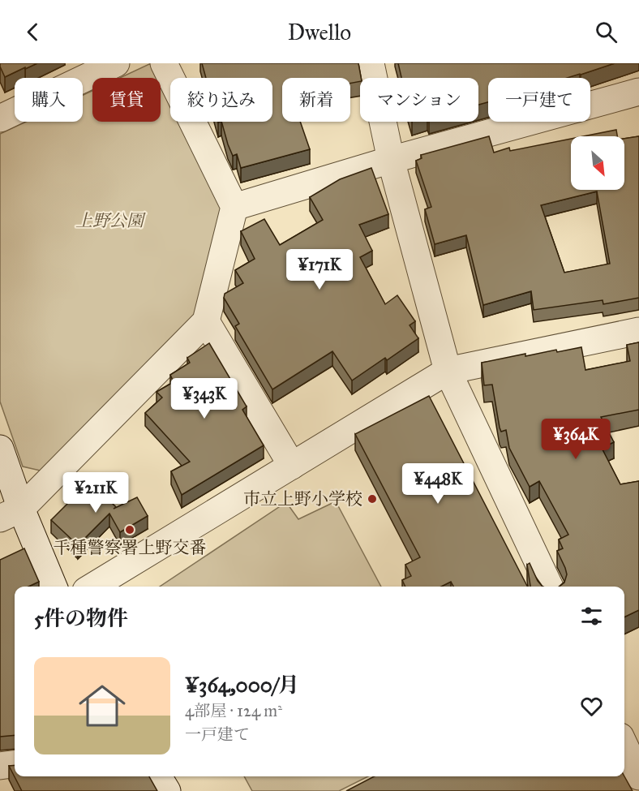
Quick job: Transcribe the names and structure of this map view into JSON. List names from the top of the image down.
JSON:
{
  "parks": ["上野公園"],
  "places": ["市立上野小学校", "千種警察署上野交番"],
  "north": "bottom right",
  "page": {
    "header": "Dwello",
    "chip": [
      "購入",
      "賃貸",
      "絞り込み",
      "新着",
      "マンション",
      "一戸建て"
    ],
    "price": [
      "¥171K",
      "¥343K",
      "¥364K",
      "¥448K",
      "¥211K"
    ],
    "heading": "5件の物件",
    "list": [
      {
        "name": "¥364,000/月",
        "note": "4部屋 · 124 m² · 一戸建て"
      }
    ]
  }
}
